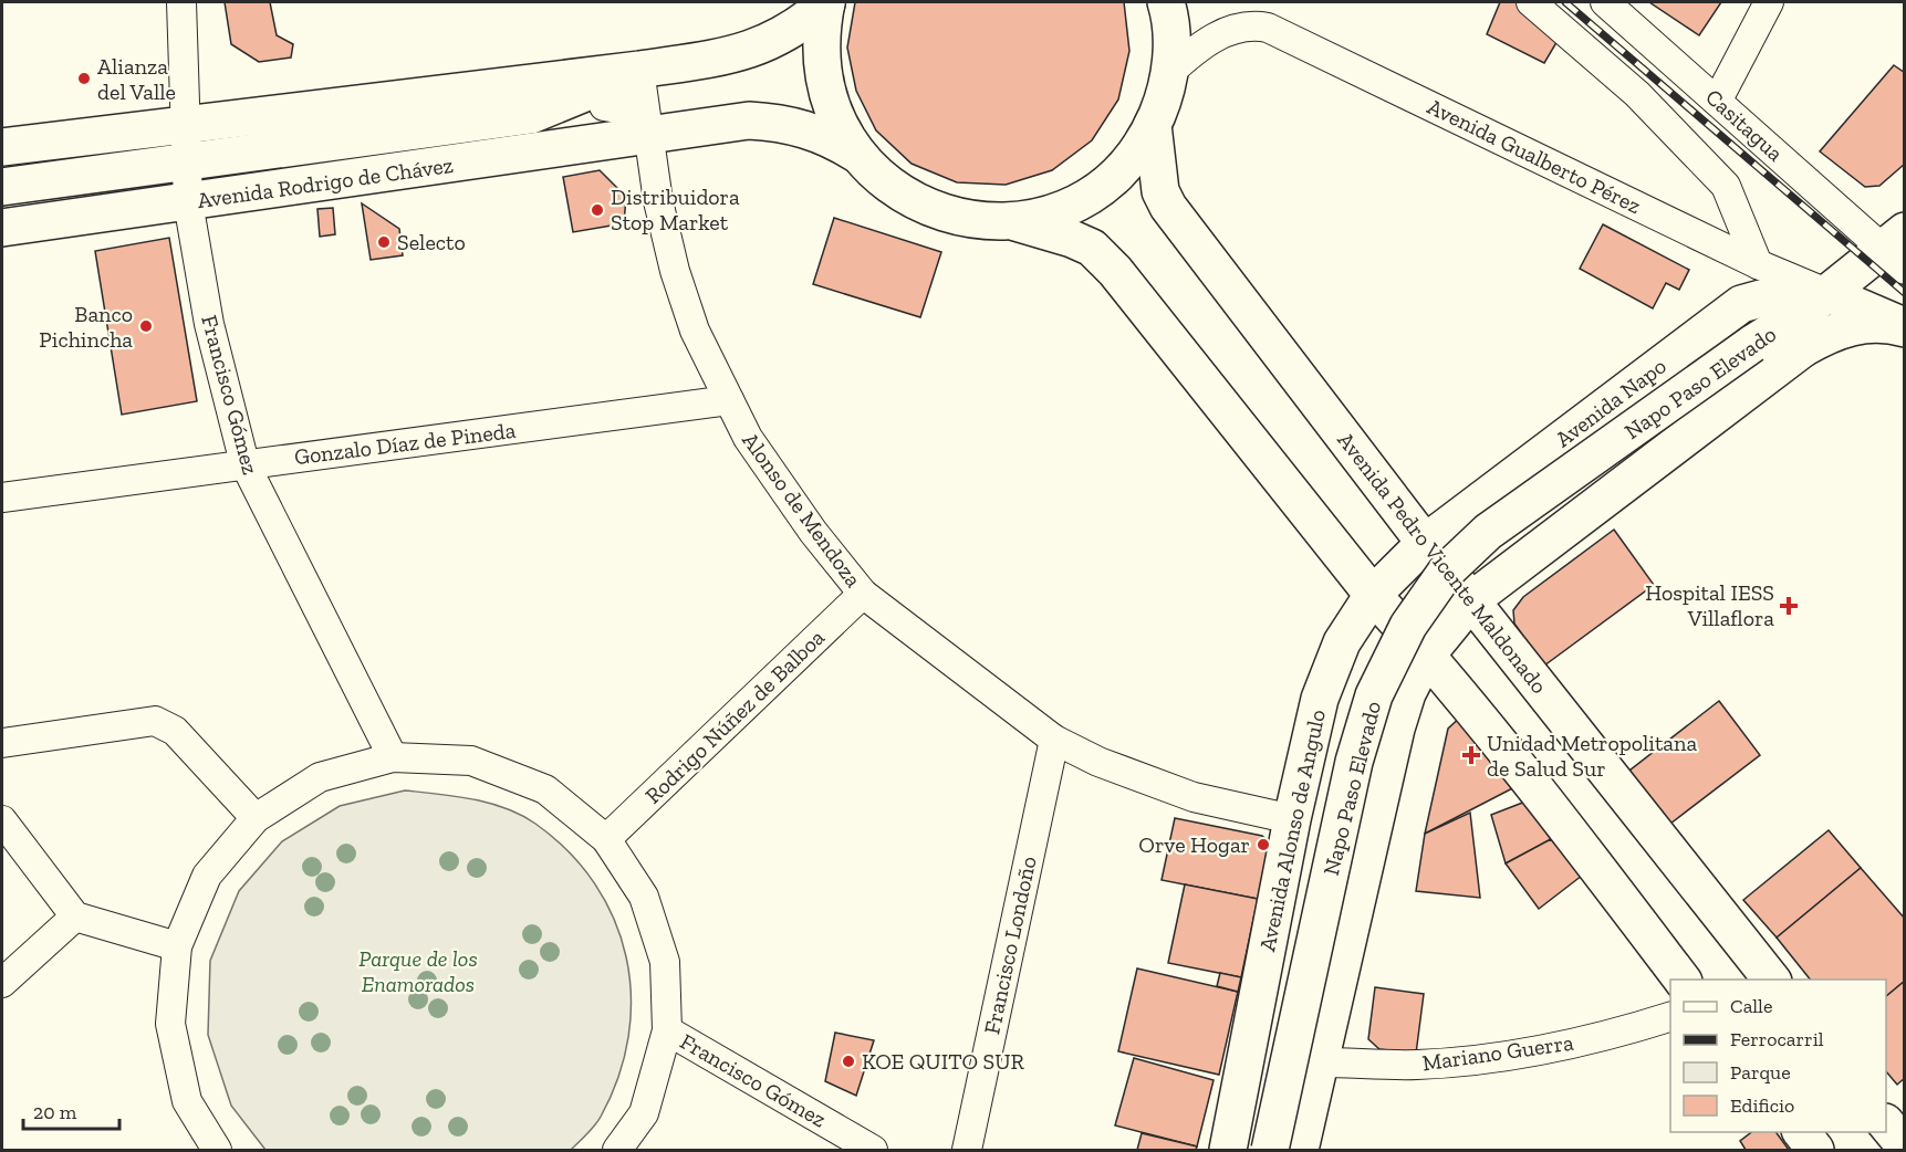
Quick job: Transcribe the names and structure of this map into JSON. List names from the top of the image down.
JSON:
{
  "streets": {
    "main road": [
      "Avenida Gualberto Pérez",
      "Avenida Rodrigo de Chávez",
      "Napo Paso Elevado",
      "Avenida Napo",
      "Avenida Pedro Vicente Maldonado",
      "Avenida Alonso de Angulo"
    ],
    "street": [
      "Casitagua",
      "Francisco Gómez",
      "Gonzalo Díaz de Pineda",
      "Alonso de Mendoza",
      "Rodrigo Núñez de Balboa",
      "Francisco Londoño",
      "Mariano Guerra"
    ]
  },
  "crossings": [
    ["Avenida Gualberto Pérez", "Napo Paso Elevado"],
    ["Avenida Gualberto Pérez", "Avenida Napo"],
    ["Avenida Rodrigo de Chávez", "Francisco Gómez"],
    ["Avenida Rodrigo de Chávez", "Alonso de Mendoza"],
    ["Napo Paso Elevado", "Avenida Napo"],
    ["Francisco Gómez", "Gonzalo Díaz de Pineda"],
    ["Avenida Napo", "Avenida Pedro Vicente Maldonado"],
    ["Avenida Napo", "Avenida Alonso de Angulo"],
    ["Gonzalo Díaz de Pineda", "Alonso de Mendoza"],
    ["Alonso de Mendoza", "Rodrigo Núñez de Balboa"],
    ["Alonso de Mendoza", "Avenida Alonso de Angulo"],
    ["Alonso de Mendoza", "Francisco Londoño"],
    ["Avenida Pedro Vicente Maldonado", "Avenida Alonso de Angulo"]
  ],
  "parks": ["Parque de los Enamorados"],
  "places": {
    "other": [
      "Alianza del Valle",
      "Distribuidora Stop Market",
      "Selecto",
      "Banco Pichincha",
      "Orve Hogar",
      "KOE QUITO SUR"
    ],
    "health": ["Hospital IESS Villaflora", "Unidad Metropolitana de Salud Sur"]
  },
  "legend": [
    "Calle",
    "Ferrocarril",
    "Parque",
    "Edificio"
  ],
  "scale_bar": "20 m"
}
